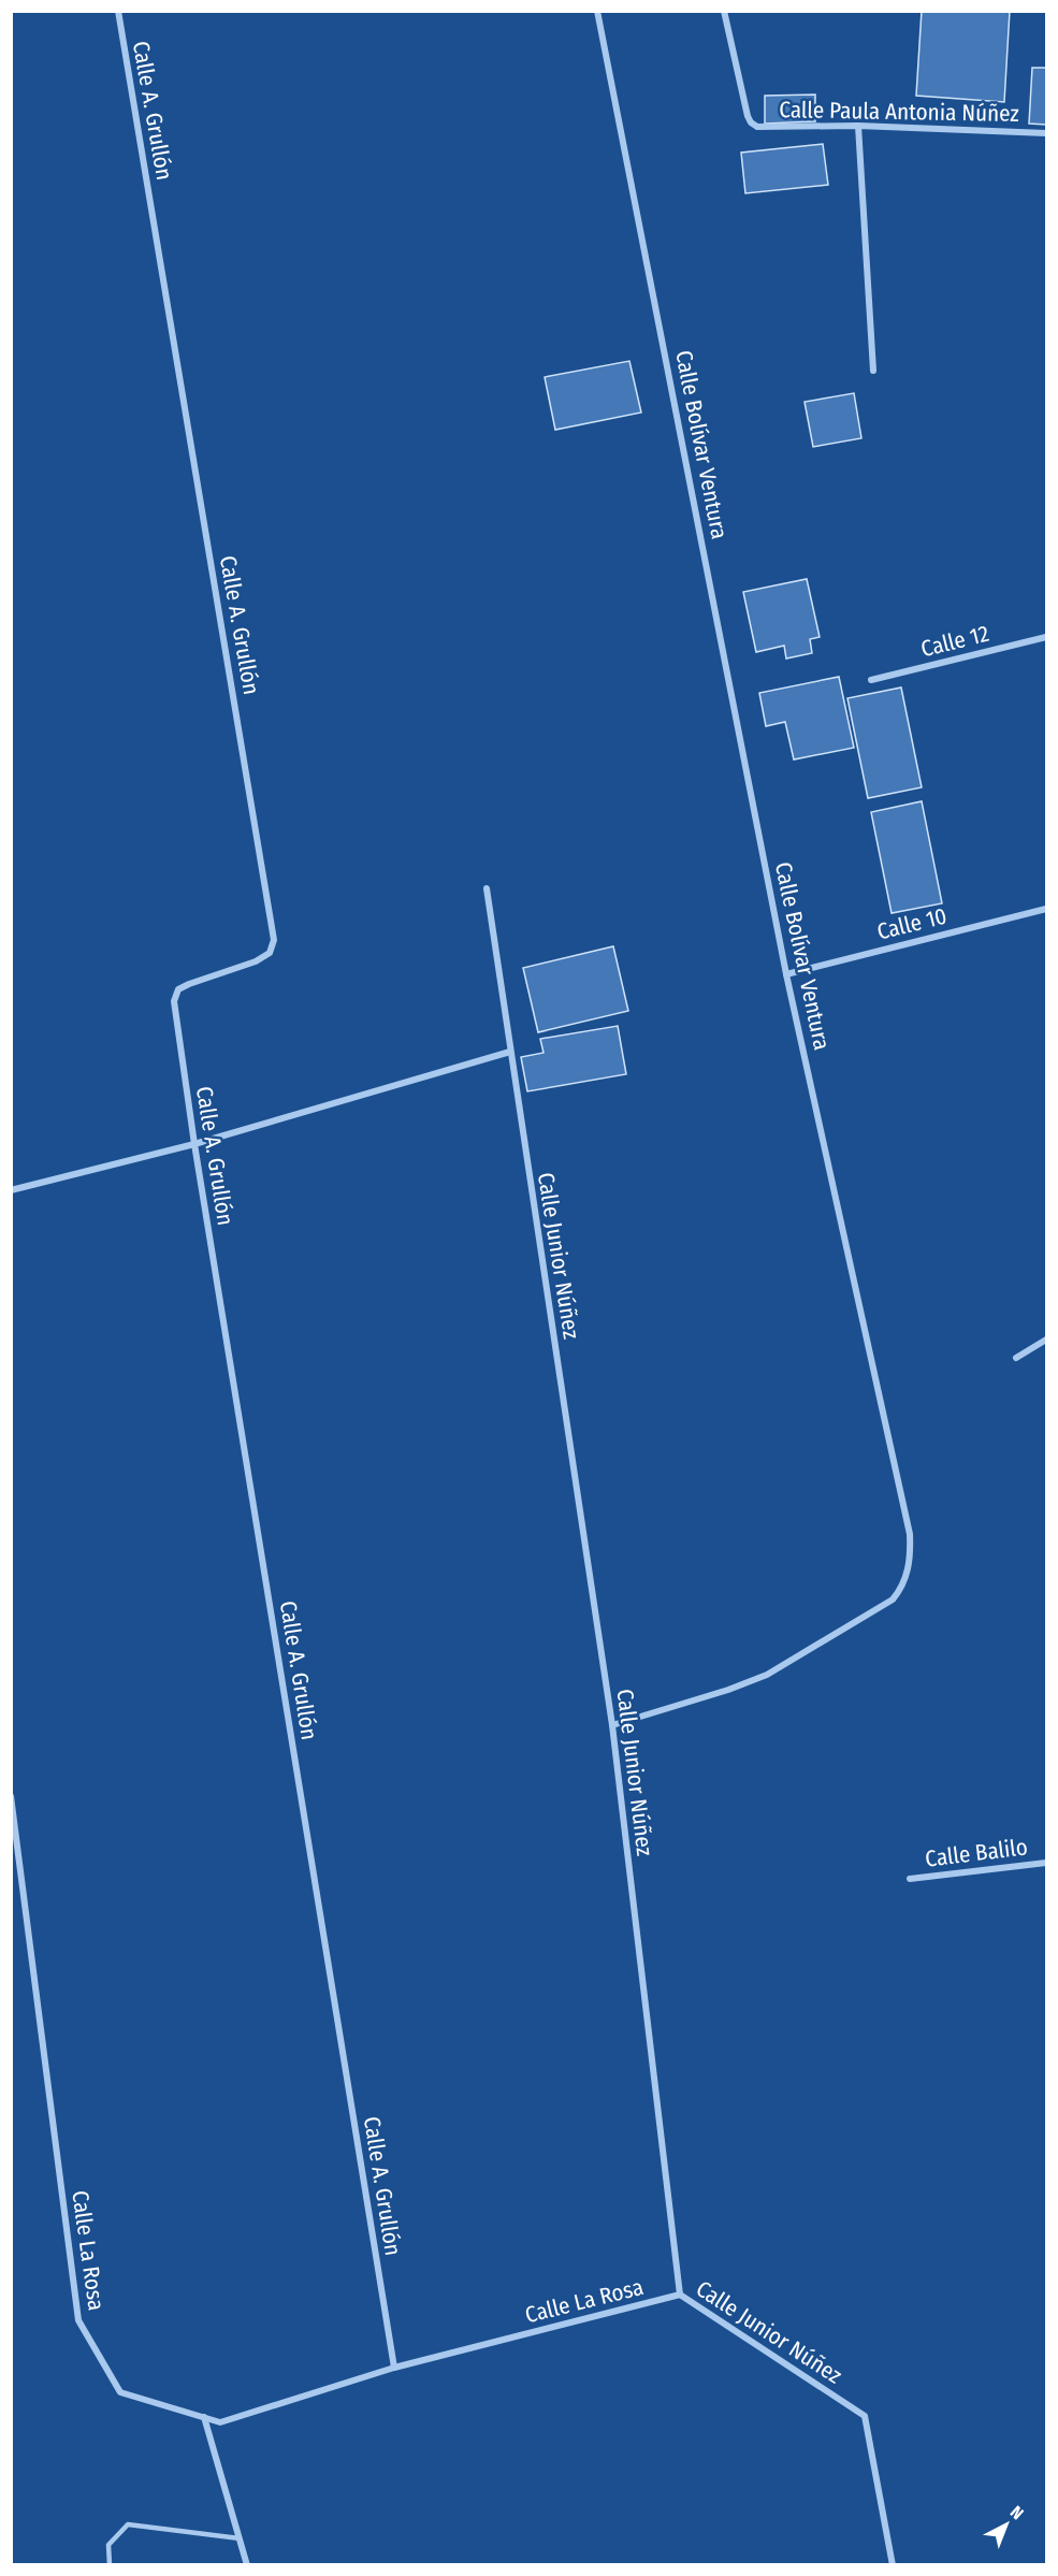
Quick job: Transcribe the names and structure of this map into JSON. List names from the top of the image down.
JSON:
{
  "streets": {
    "street": [
      "Calle A. Grullón",
      "Calle Paula Antonia Núñez",
      "Calle Bolívar Ventura",
      "Calle 12",
      "Calle 10",
      "Calle Junior Núñez",
      "Calle Balilo",
      "Calle La Rosa"
    ]
  },
  "crossings": [
    ["Calle A. Grullón", "Calle La Rosa"],
    ["Calle Bolívar Ventura", "Calle 10"],
    ["Calle Bolívar Ventura", "Calle Junior Núñez"],
    ["Calle Junior Núñez", "Calle La Rosa"]
  ],
  "north": "top right"
}
